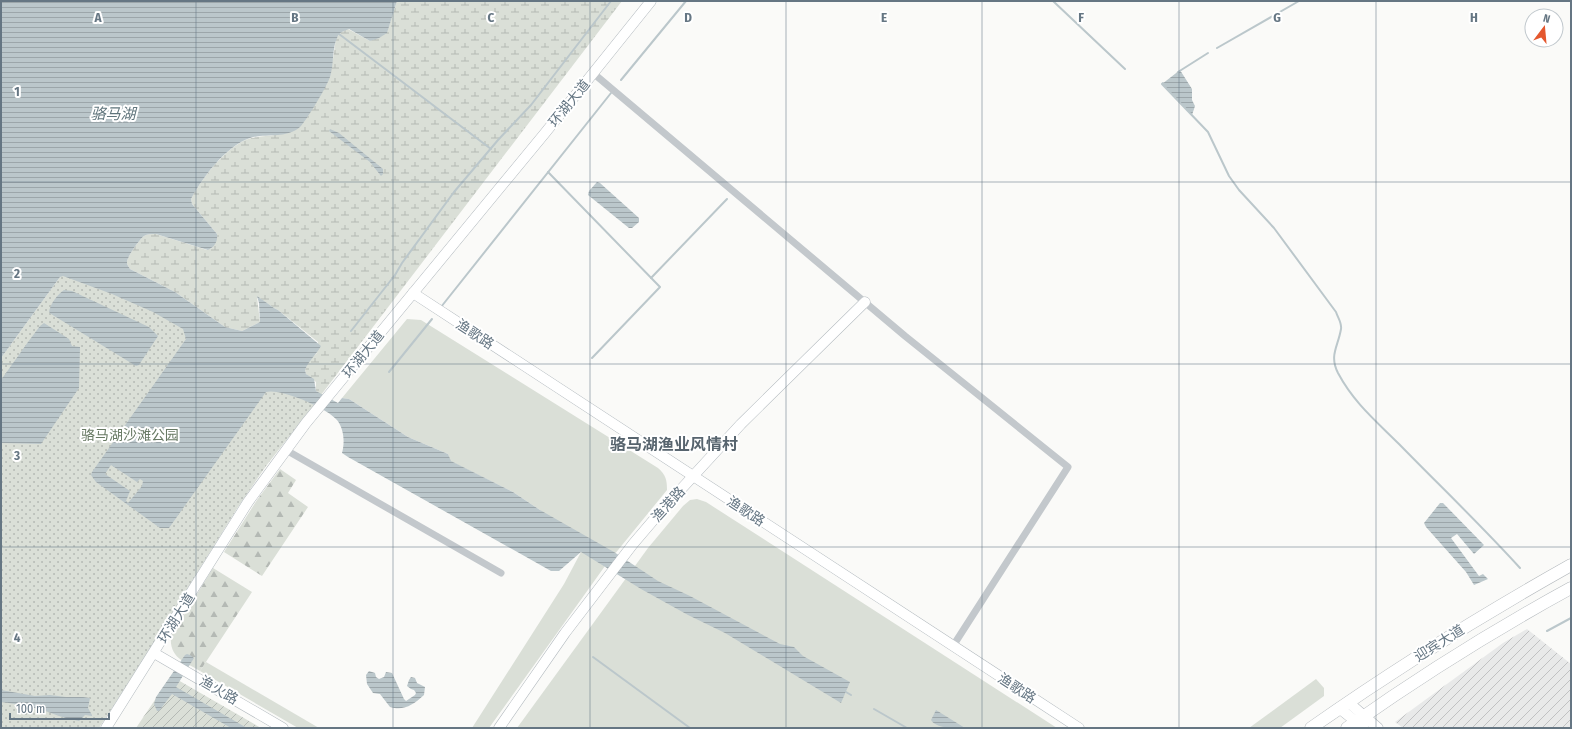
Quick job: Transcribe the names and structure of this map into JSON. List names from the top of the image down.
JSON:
{
  "streets": {
    "highway": ["迎宾大道"],
    "street": [
      "环湖大道",
      "渔歌路",
      "渔港路",
      "渔火路"
    ]
  },
  "crossings": [
    ["环湖大道", "渔歌路"],
    ["环湖大道", "渔火路"],
    ["渔歌路", "渔港路"]
  ],
  "districts": ["骆马湖渔业风情村"],
  "water": ["骆马湖"],
  "parks": ["骆马湖沙滩公园"],
  "scale_bar": "100 m",
  "north": "top",
  "grid": {
    "columns": [
      "A",
      "B",
      "C",
      "D",
      "E",
      "F",
      "G",
      "H"
    ],
    "rows": [
      "1",
      "2",
      "3",
      "4"
    ]
  }
}
